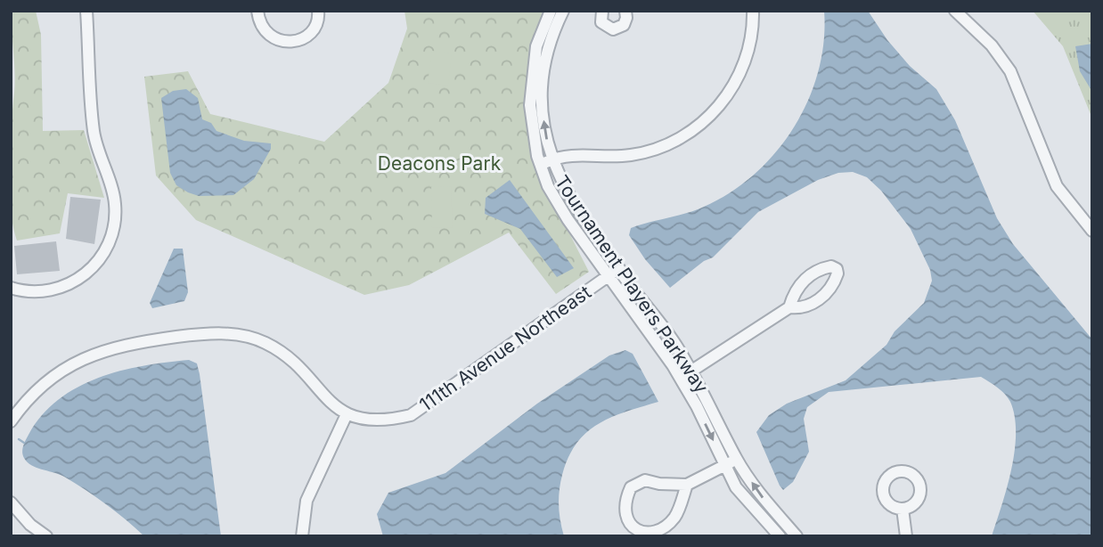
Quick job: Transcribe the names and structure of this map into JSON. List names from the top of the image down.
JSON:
{
  "streets": {
    "street": ["Tournament Players Parkway", "111th Avenue Northeast"]
  },
  "crossings": [
    ["Tournament Players Parkway", "111th Avenue Northeast"]
  ],
  "parks": ["Deacons Park"]
}
